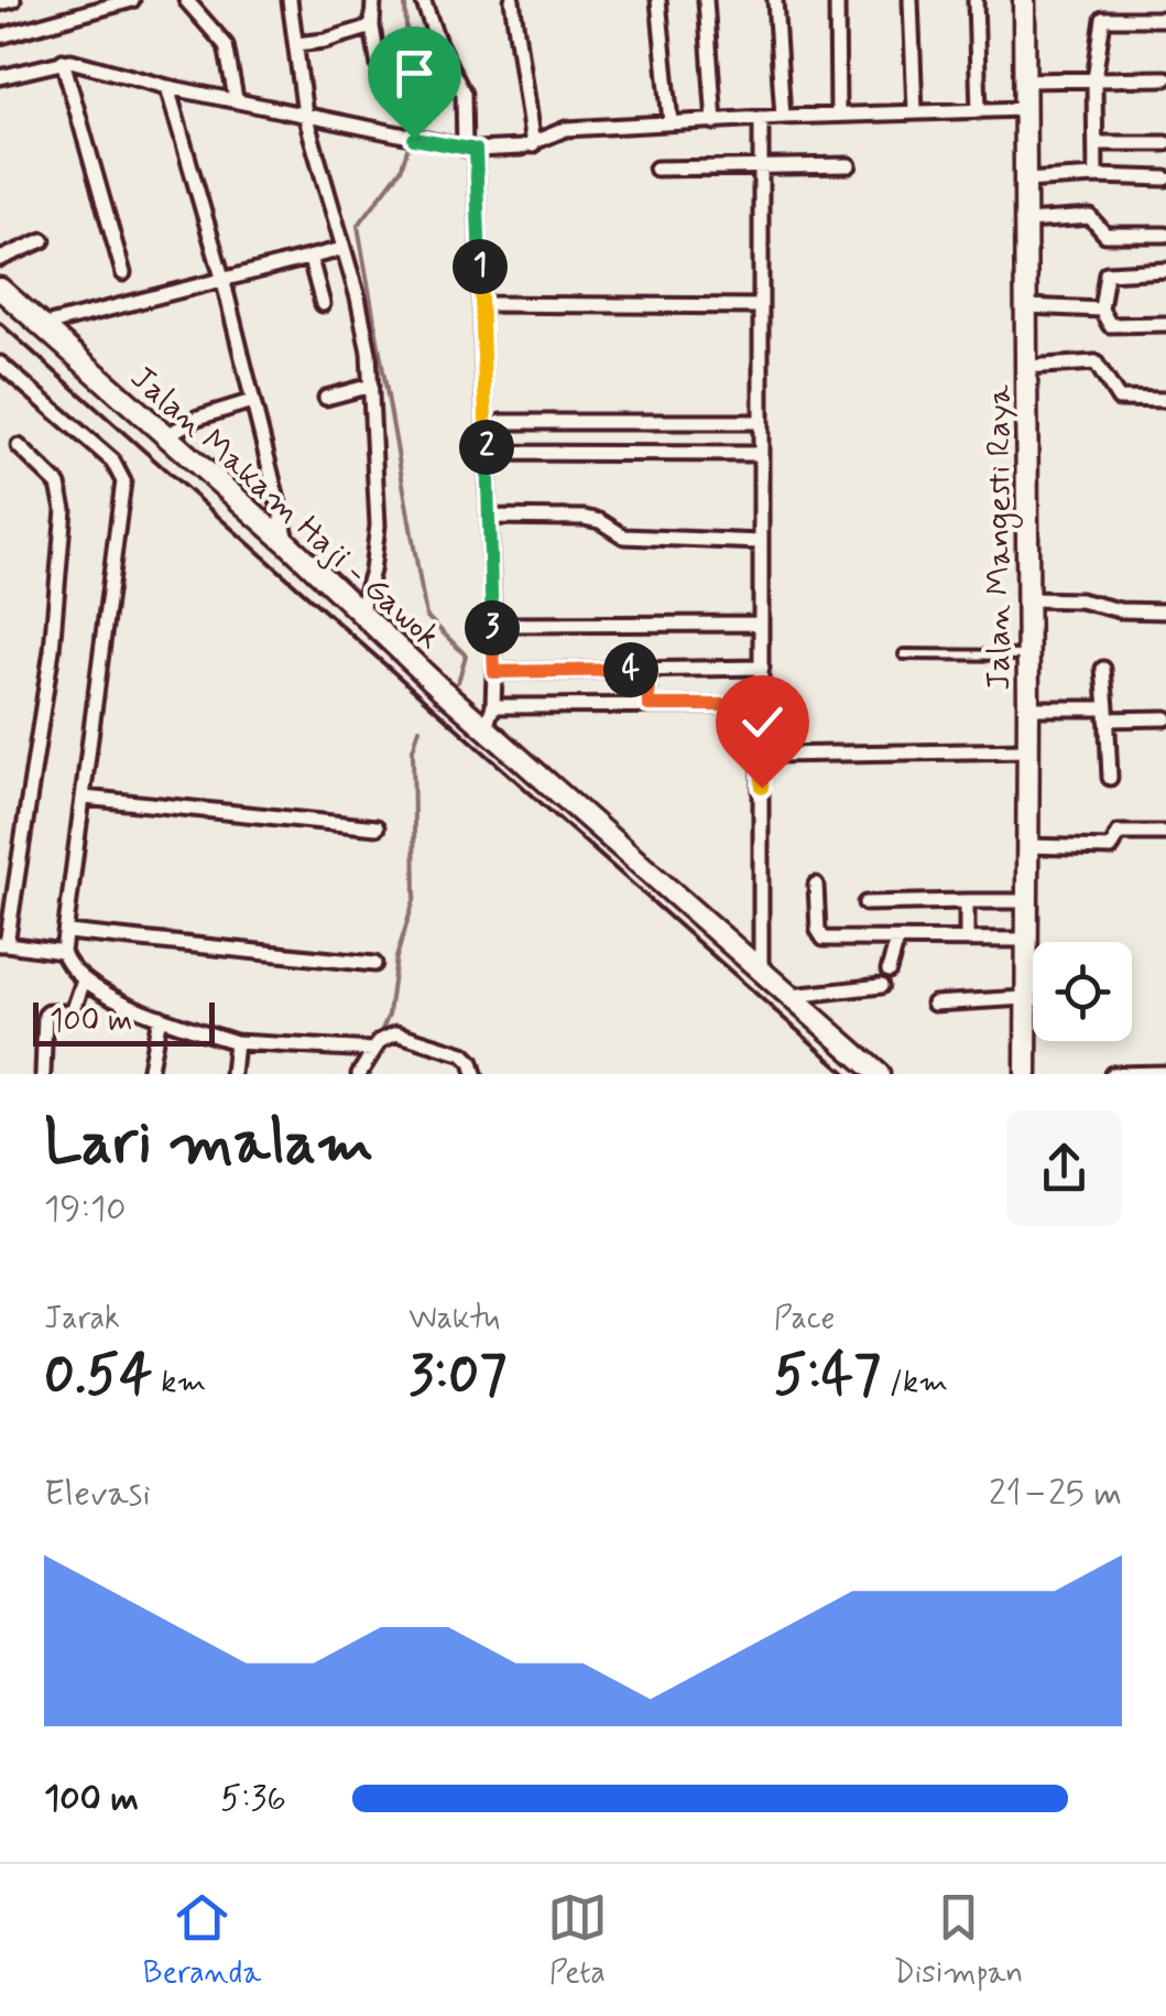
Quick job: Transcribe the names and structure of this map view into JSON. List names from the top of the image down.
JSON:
{
  "streets": {
    "street": ["Jalan Makam Haji - Gawok", "Jalan Mangesti Raya"]
  },
  "scale_bar": "100 m",
  "page": {
    "pins": [
      "1",
      "2",
      "3",
      "4"
    ],
    "scale": "100 m",
    "heading": ["Lari malam", "19:10"],
    "stats": [
      ["Jarak", "0.54 km"],
      ["Waktu", "3:07"],
      ["Pace", "5:47 /km"]
    ],
    "chart": ["Elevasi", "21–25 m"],
    "list": [
      {
        "name": "100 m",
        "note": "5:36"
      }
    ],
    "tabs": ["Beranda", "Peta", "Disimpan"]
  }
}
